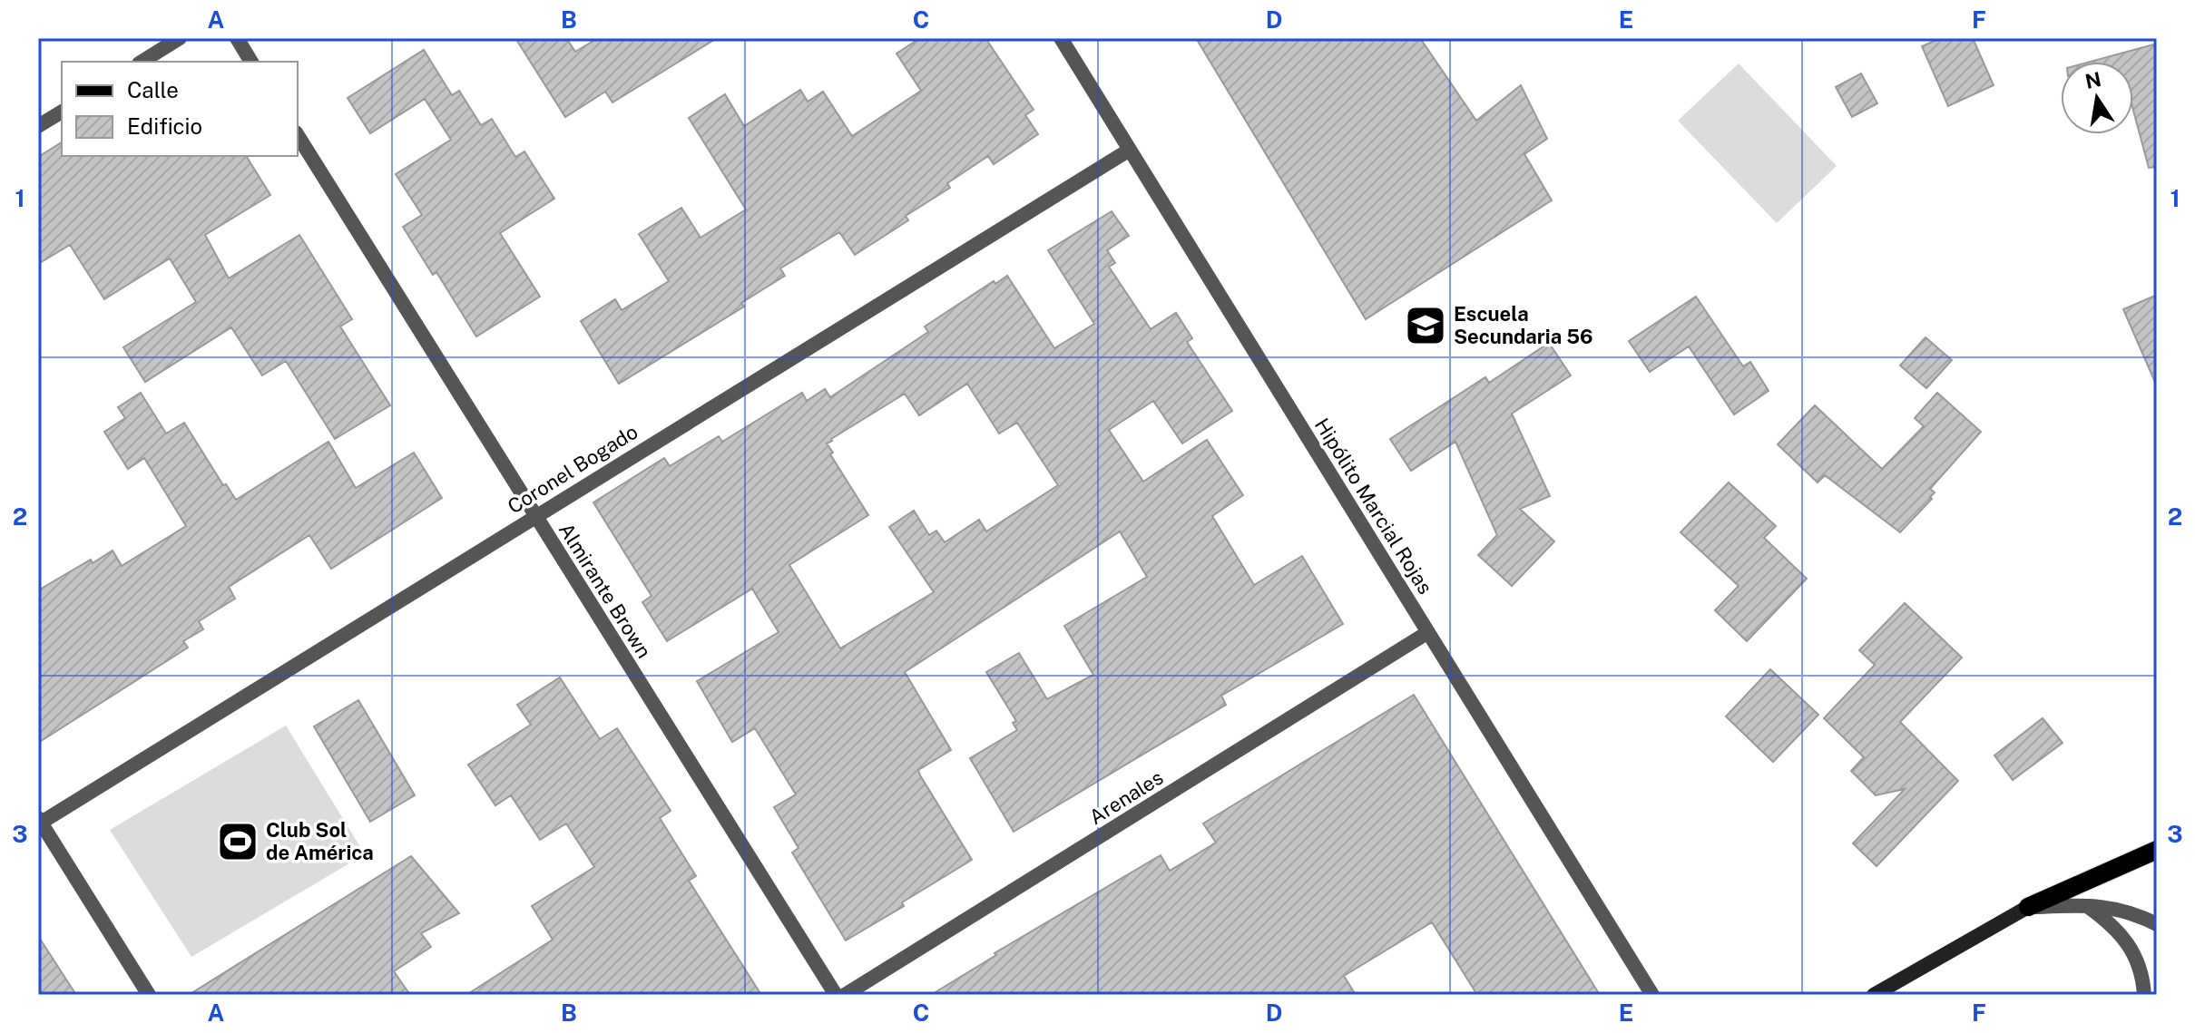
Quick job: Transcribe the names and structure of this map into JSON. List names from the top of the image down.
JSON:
{
  "streets": {
    "street": [
      "Coronel Bogado",
      "Hipólito Marcial Rojas",
      "Almirante Brown",
      "Arenales"
    ]
  },
  "crossings": [
    ["Coronel Bogado", "Hipólito Marcial Rojas"],
    ["Coronel Bogado", "Almirante Brown"],
    ["Hipólito Marcial Rojas", "Arenales"]
  ],
  "places": {
    "school or university": ["Escuela Secundaria 56"],
    "sports": ["Club Sol de América"]
  },
  "legend": ["Calle", "Edificio"],
  "north": "top",
  "grid": {
    "columns": [
      "A",
      "B",
      "C",
      "D",
      "E",
      "F"
    ],
    "rows": ["1", "2", "3"]
  }
}
